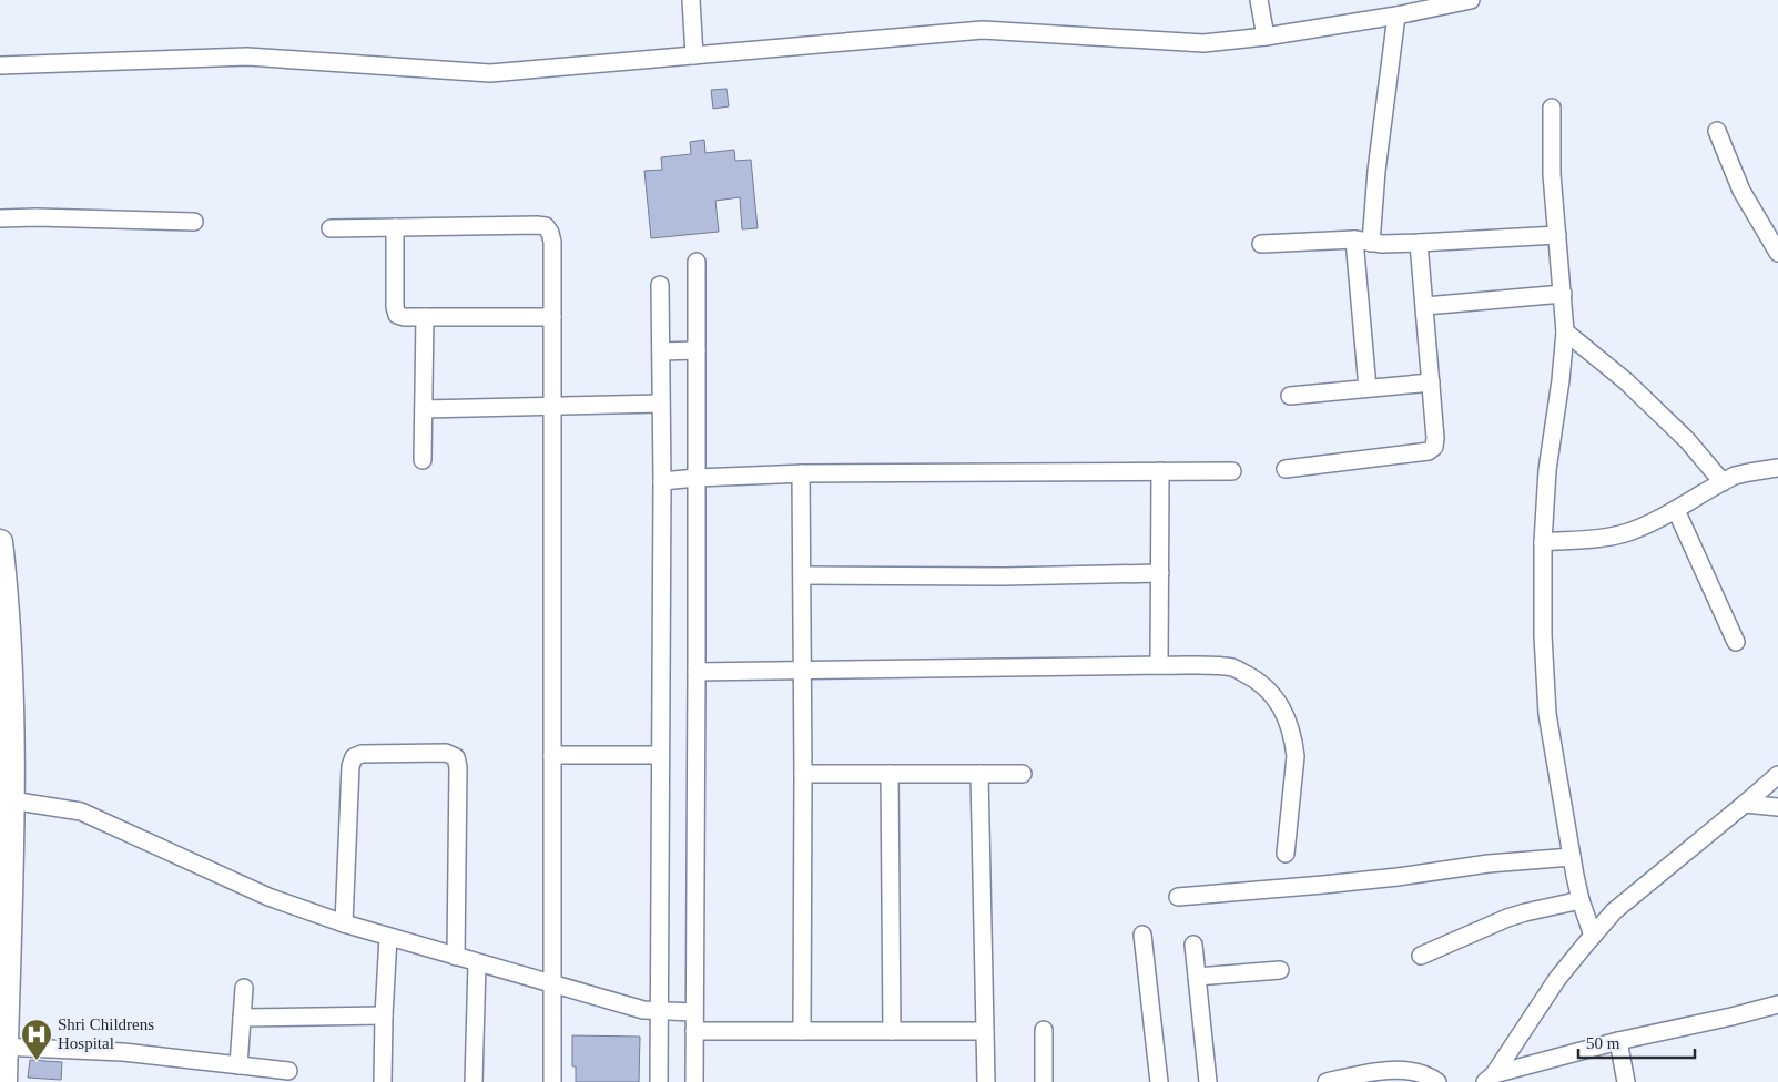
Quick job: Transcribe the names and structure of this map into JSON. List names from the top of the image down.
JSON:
{
  "places": {
    "hospital": ["Shri Childrens Hospital"]
  },
  "scale_bar": "50 m"
}
